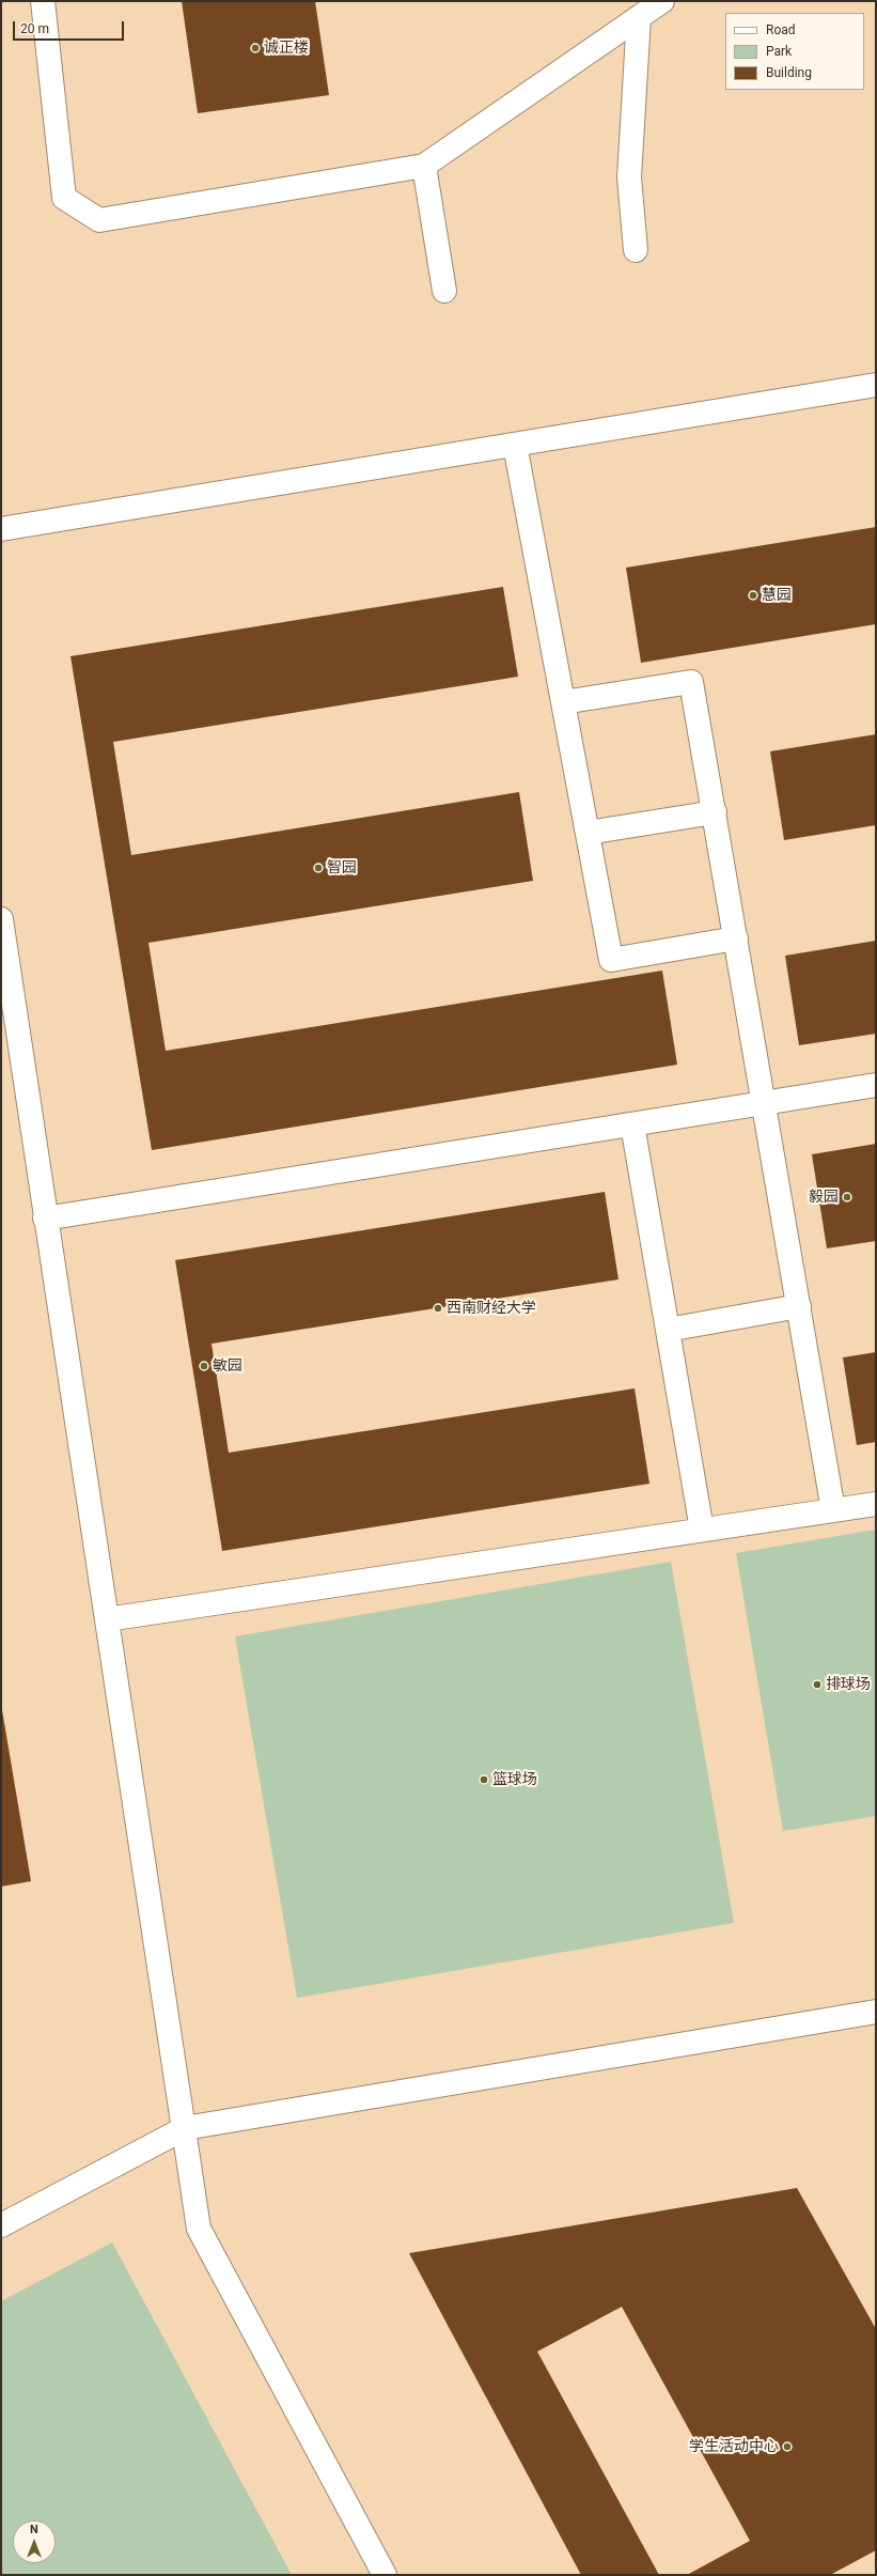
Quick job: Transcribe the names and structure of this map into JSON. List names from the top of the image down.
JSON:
{
  "places": [
    "诚正楼",
    "慧园",
    "智园",
    "毅园",
    "西南财经大学",
    "敏园",
    "排球场",
    "篮球场",
    "学生活动中心"
  ],
  "legend": ["Road", "Park", "Building"],
  "scale_bar": "20 m",
  "north": "top"
}
